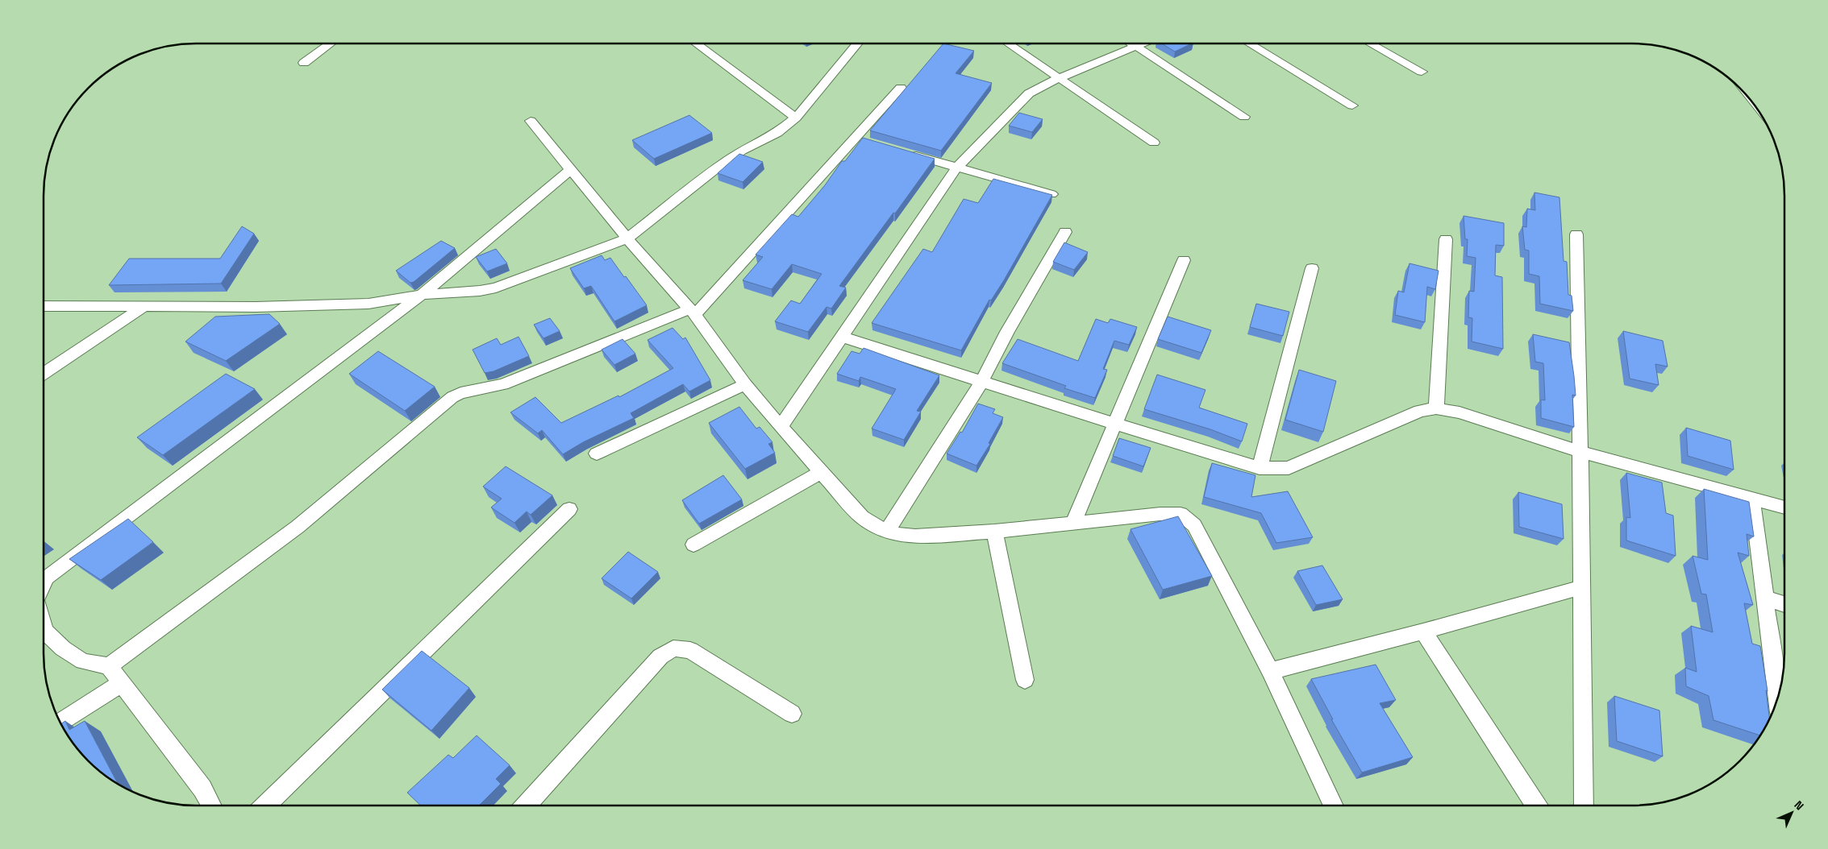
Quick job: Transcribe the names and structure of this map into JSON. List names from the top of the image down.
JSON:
{
  "north": "top right"
}
